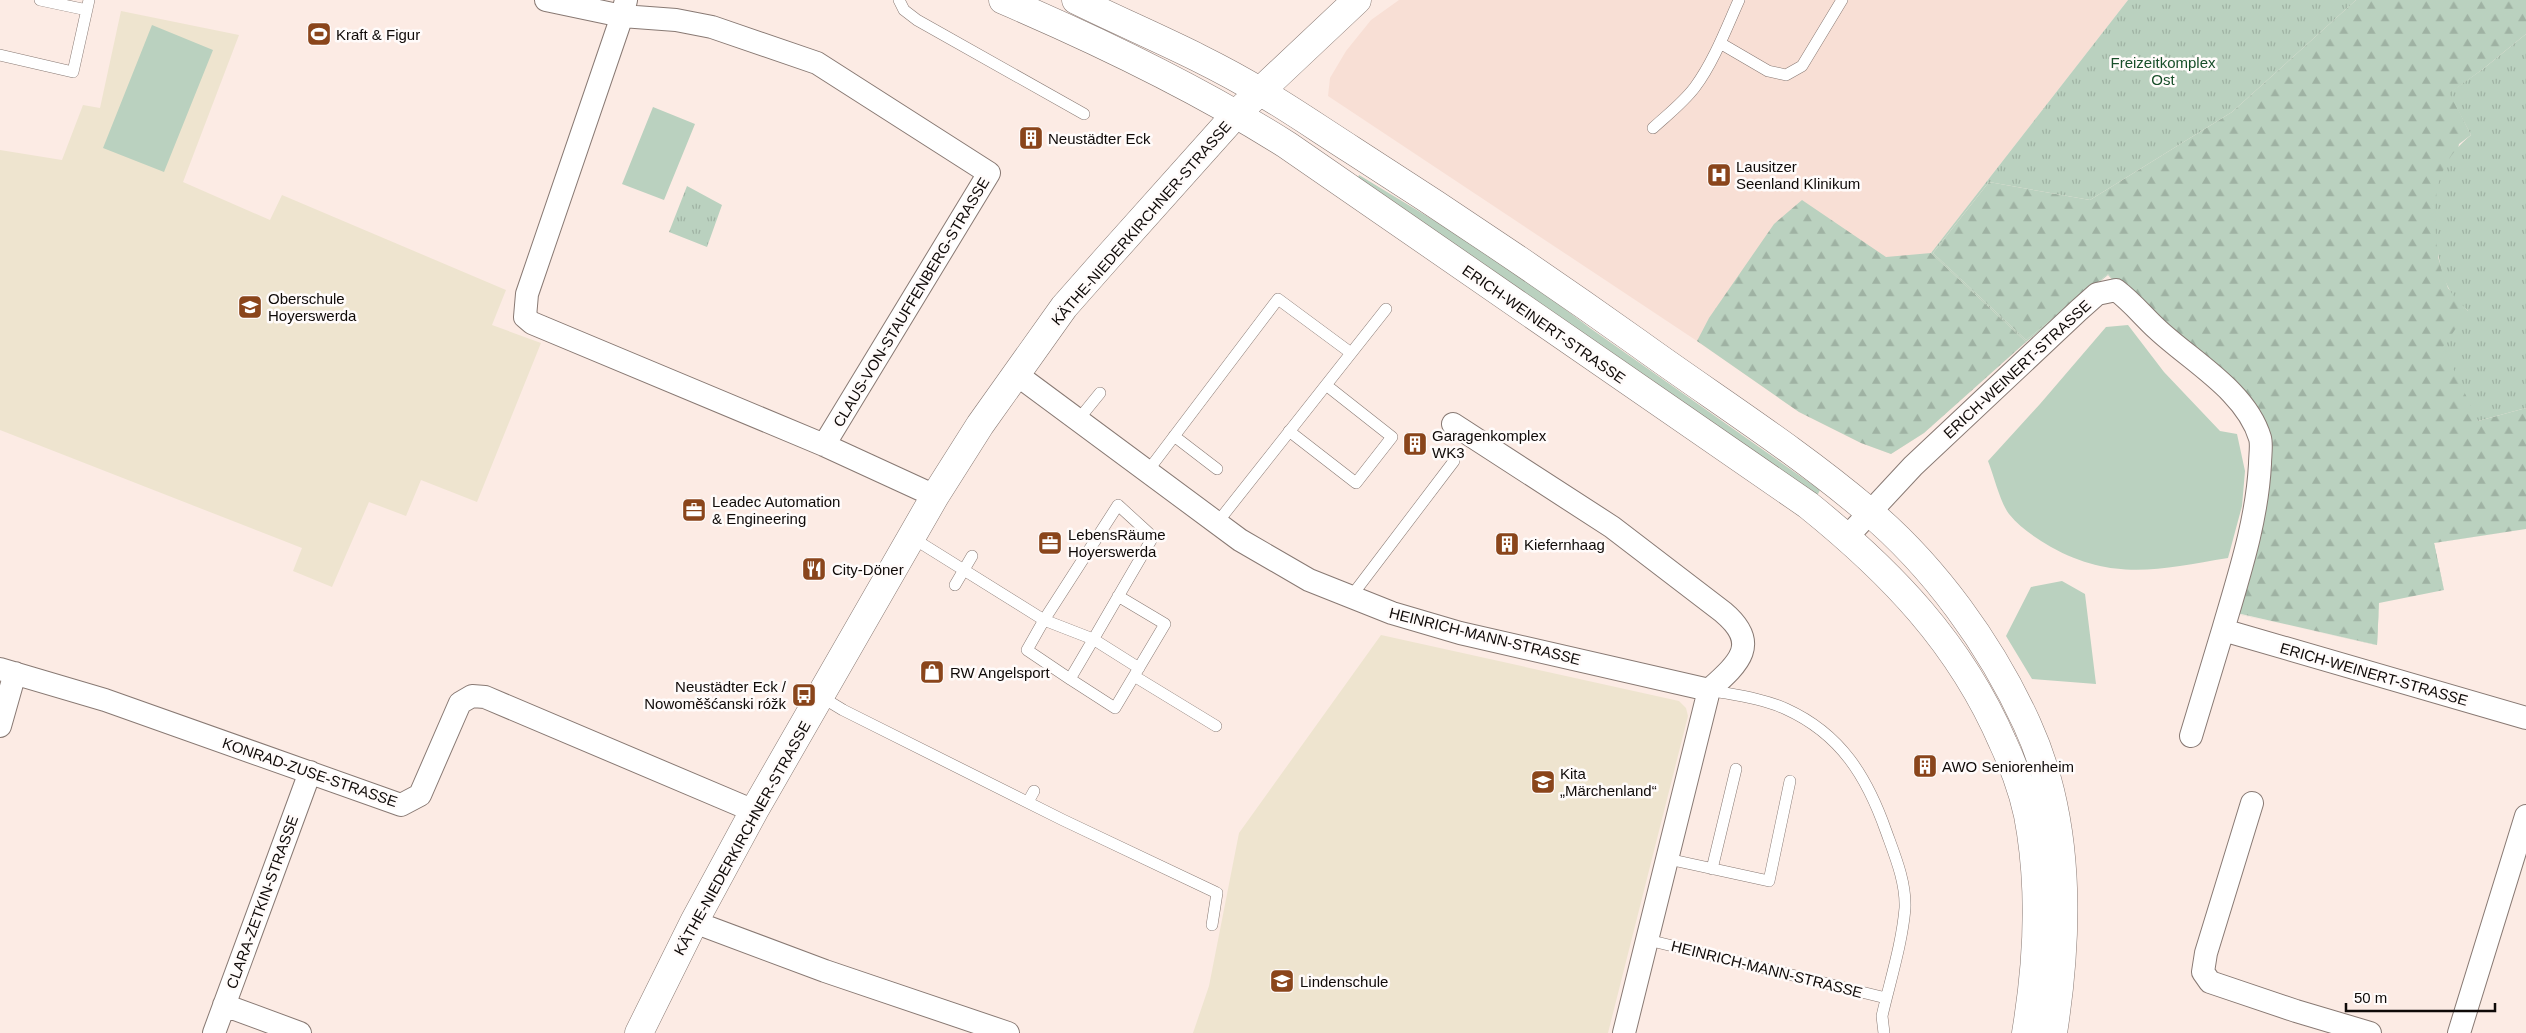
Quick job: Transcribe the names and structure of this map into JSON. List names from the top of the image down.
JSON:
{
  "streets": {
    "street": [
      "KÄTHE-NIEDERKIRCHNER-STRASSE",
      "CLAUS-VON-STAUFFENBERG-STRASSE",
      "ERICH-WEINERT-STRASSE",
      "HEINRICH-MANN-STRASSE",
      "KONRAD-ZUSE-STRASSE",
      "CLARA-ZETKIN-STRASSE"
    ]
  },
  "crossings": [
    ["KÄTHE-NIEDERKIRCHNER-STRASSE", "CLAUS-VON-STAUFFENBERG-STRASSE"],
    ["KÄTHE-NIEDERKIRCHNER-STRASSE", "ERICH-WEINERT-STRASSE"],
    ["KÄTHE-NIEDERKIRCHNER-STRASSE", "HEINRICH-MANN-STRASSE"],
    ["KÄTHE-NIEDERKIRCHNER-STRASSE", "KONRAD-ZUSE-STRASSE"],
    ["KONRAD-ZUSE-STRASSE", "CLARA-ZETKIN-STRASSE"]
  ],
  "parks": ["Freizeitkomplex Ost"],
  "places": {
    "sports": ["Kraft & Figur"],
    "building": [
      "Neustädter Eck",
      "Garagenkomplex WK3",
      "Kiefernhaag",
      "AWO Seniorenheim"
    ],
    "hospital": ["Lausitzer Seenland Klinikum"],
    "school or university": ["Oberschule Hoyerswerda", "Kita „Märchenland“", "Lindenschule"],
    "office": ["Leadec Automation & Engineering", "LebensRäume Hoyerswerda"],
    "restaurant": ["City-Döner"],
    "shop": ["RW Angelsport"],
    "bus stop": ["Neustädter Eck / Nowoměšćanski róžk"]
  },
  "scale_bar": "50 m"
}
